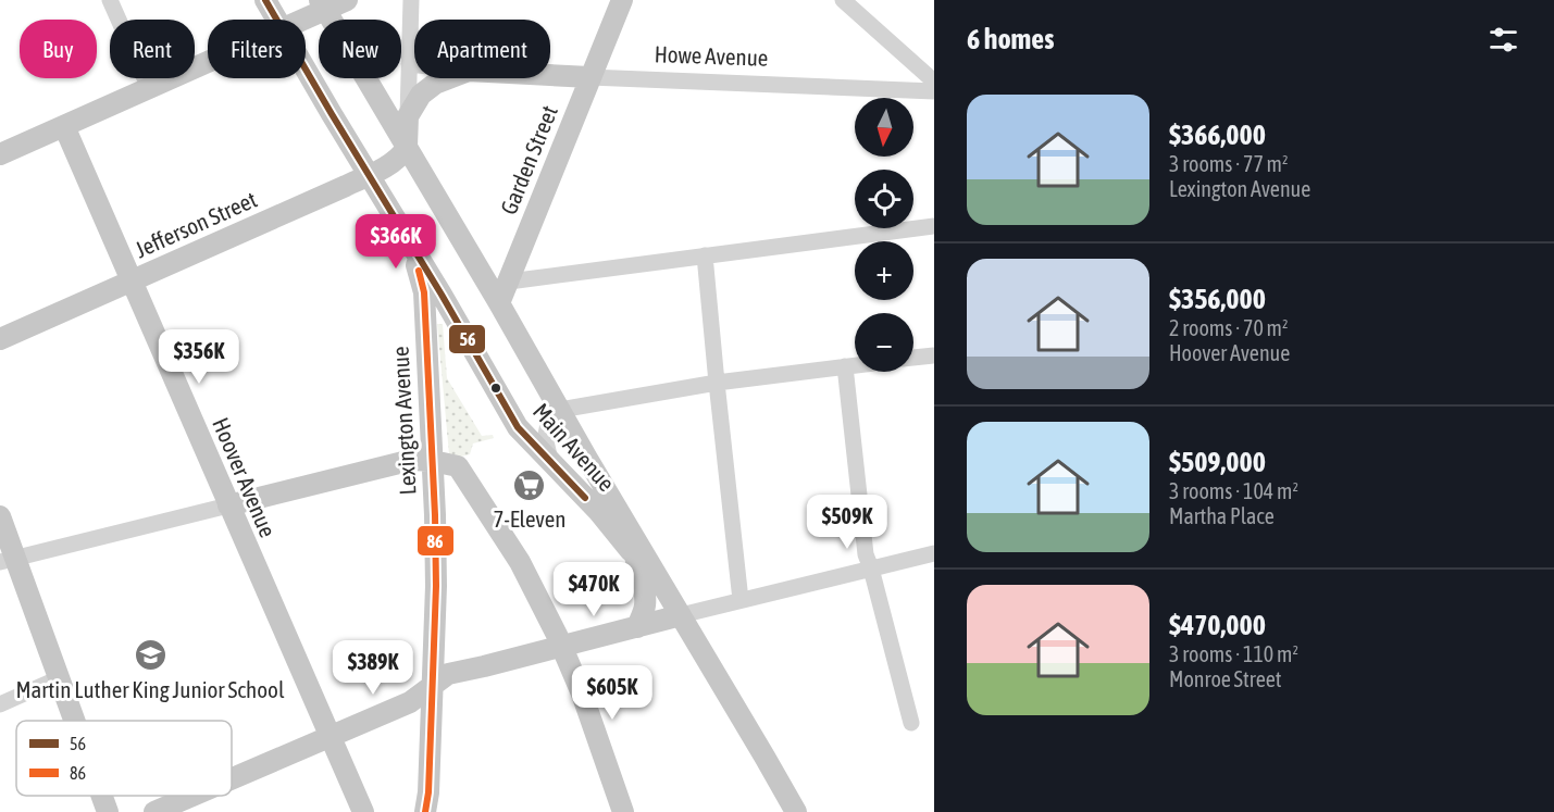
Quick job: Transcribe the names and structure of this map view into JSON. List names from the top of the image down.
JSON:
{
  "streets": {
    "main road": [
      "Howe Avenue",
      "Garden Street",
      "Jefferson Street",
      "Lexington Avenue",
      "Main Avenue",
      "Hoover Avenue"
    ]
  },
  "crossings": [
    ["Howe Avenue", "Garden Street"],
    ["Garden Street", "Main Avenue"],
    ["Jefferson Street", "Main Avenue"],
    ["Jefferson Street", "Hoover Avenue"],
    ["Lexington Avenue", "Main Avenue"]
  ],
  "places": {
    "supermarket": ["7-Eleven"],
    "school or university": ["Martin Luther King Junior School"]
  },
  "lines": ["transit line 56", "transit line 86"],
  "legend": ["56", "86"],
  "north": "bottom",
  "page": {
    "heading": "6 homes",
    "chip": [
      "Buy",
      "Rent",
      "Filters",
      "New",
      "Apartment"
    ],
    "list": [
      {
        "name": "$366,000",
        "note": "3 rooms · 77 m² · Lexington Avenue"
      },
      {
        "name": "$356,000",
        "note": "2 rooms · 70 m² · Hoover Avenue"
      },
      {
        "name": "$509,000",
        "note": "3 rooms · 104 m² · Martha Place"
      },
      {
        "name": "$470,000",
        "note": "3 rooms · 110 m² · Monroe Street"
      }
    ],
    "map_buttons": ["+", "−"],
    "price": [
      "$366K",
      "$356K",
      "$509K",
      "$470K",
      "$389K",
      "$605K"
    ]
  }
}
